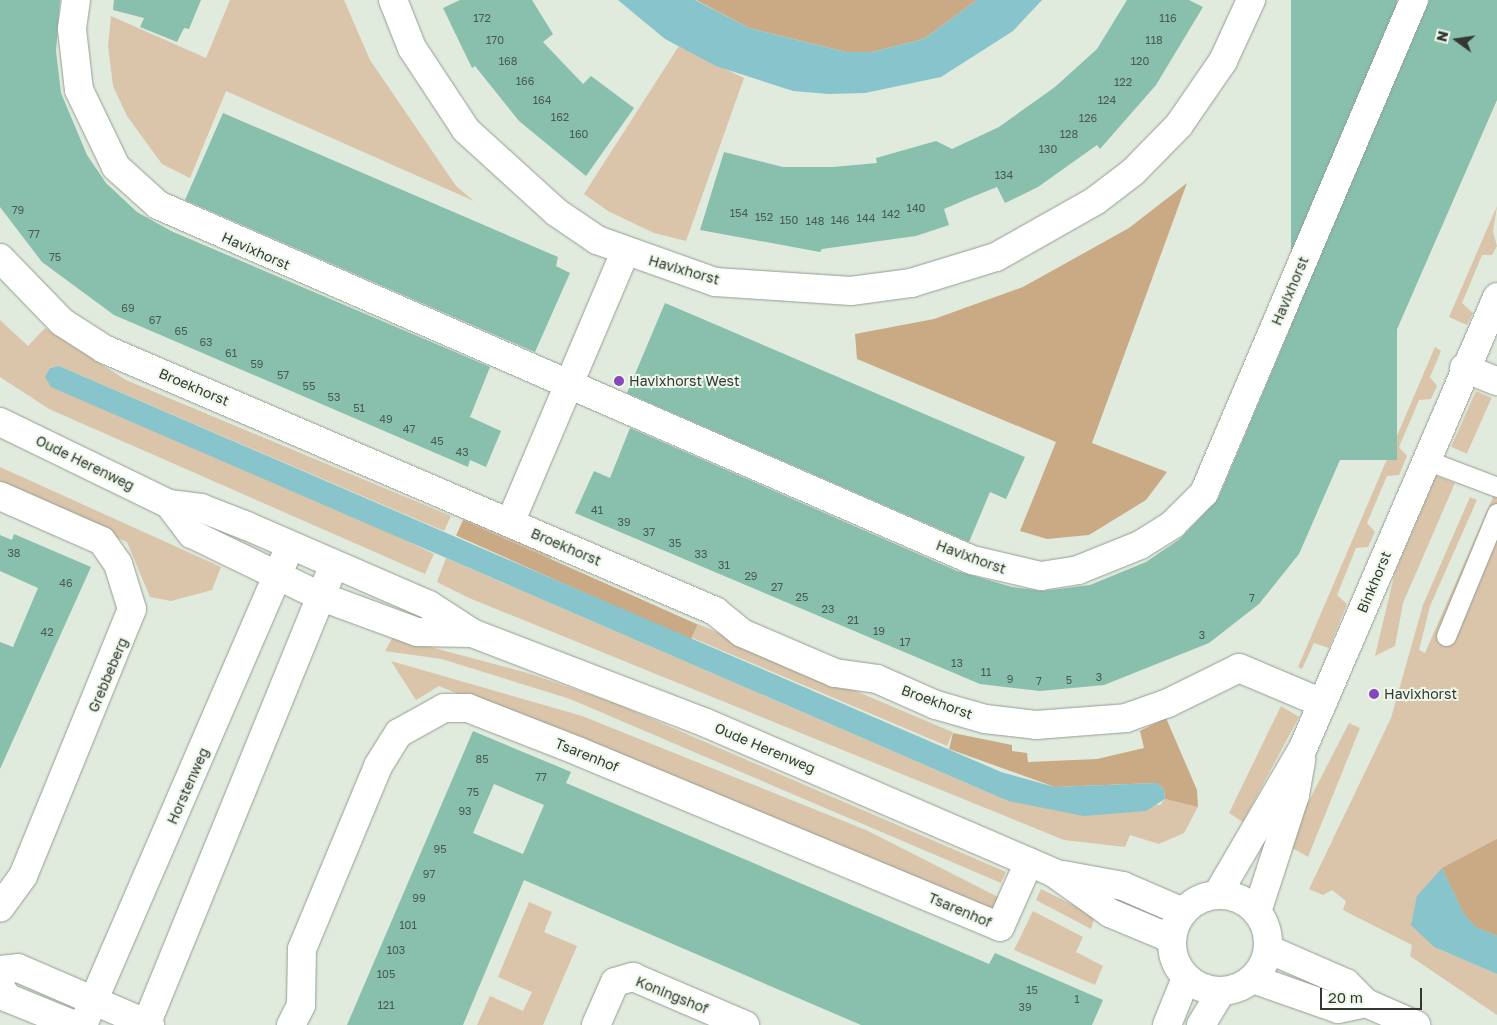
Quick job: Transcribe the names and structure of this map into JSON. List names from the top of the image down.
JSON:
{
  "streets": {
    "street": [
      "Havixhorst",
      "Broekhorst",
      "Oude Herenweg",
      "Binkhorst",
      "Grebbeberg",
      "Tsarenhof",
      "Horstenweg",
      "Koningshof"
    ]
  },
  "crossings": [
    ["Broekhorst", "Binkhorst"],
    ["Oude Herenweg", "Binkhorst"],
    ["Oude Herenweg", "Tsarenhof"],
    ["Oude Herenweg", "Horstenweg"]
  ],
  "places": ["Havixhorst West", "Havixhorst"],
  "house_numbers": [
    "172",
    "116",
    "170",
    "118",
    "168",
    "120",
    "166",
    "122",
    "164",
    "124",
    "162",
    "126",
    "160",
    "128",
    "130",
    "134",
    "140",
    "79",
    "154",
    "142",
    "152",
    "144",
    "150",
    "146",
    "148",
    "77",
    "75",
    "69",
    "67",
    "65",
    "63",
    "61",
    "59",
    "57",
    "55",
    "53",
    "51",
    "49",
    "47",
    "45",
    "43",
    "41",
    "39",
    "37",
    "35",
    "38",
    "33",
    "31",
    "29",
    "46",
    "27",
    "25",
    "7",
    "23",
    "21",
    "19",
    "42",
    "3",
    "17",
    "13",
    "11",
    "3",
    "9",
    "5",
    "7",
    "85",
    "77",
    "75",
    "93",
    "95",
    "97",
    "99",
    "101",
    "103",
    "105",
    "15",
    "1",
    "121",
    "39"
  ],
  "scale_bar": "20 m",
  "north": "left"
}
